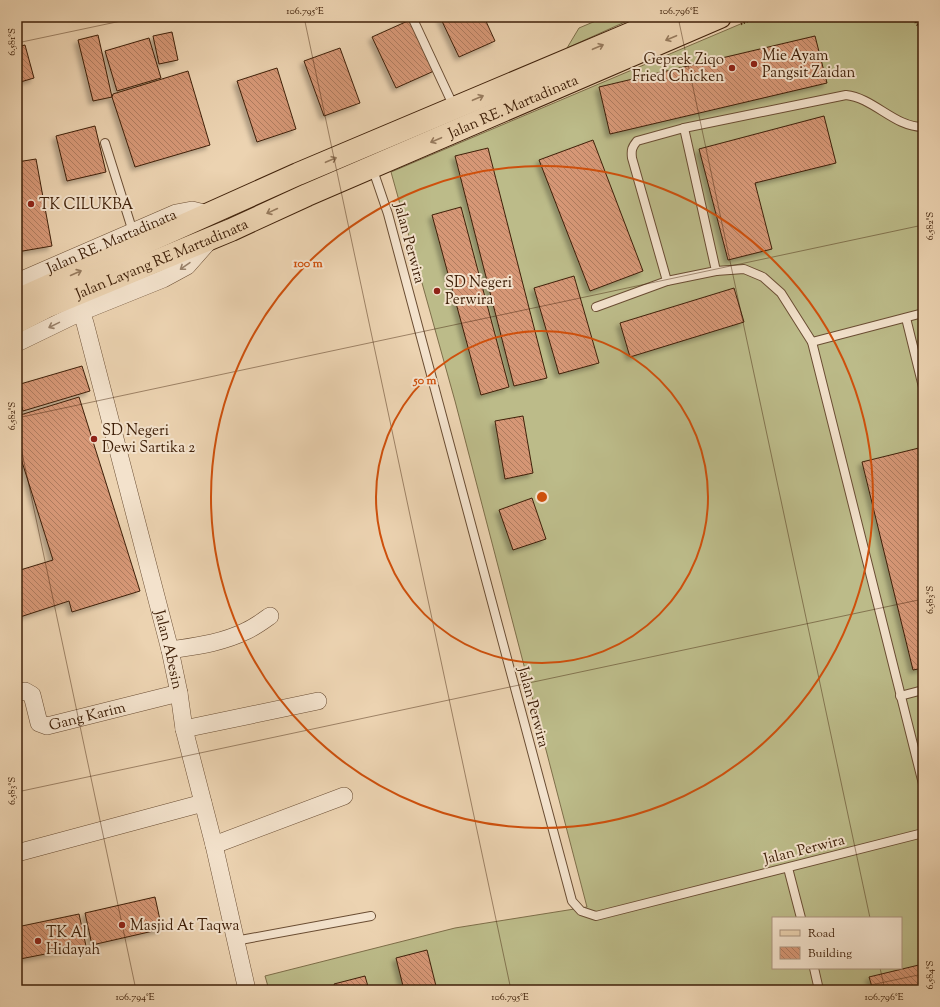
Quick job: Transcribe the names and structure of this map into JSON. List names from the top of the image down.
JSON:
{
  "streets": {
    "main road": ["Jalan RE. Martadinata", "Jalan Layang RE Martadinata"],
    "street": ["Jalan Abesin", "Gang Karim"],
    "lane": ["Jalan Perwira"]
  },
  "crossings": [
    ["Jalan RE. Martadinata", "Jalan Perwira"],
    ["Jalan RE. Martadinata", "Jalan Layang RE Martadinata"],
    ["Jalan Abesin", "Gang Karim"]
  ],
  "places": [
    "Mie Ayam Pangsit Zaidan",
    "Geprek Ziqo Fried Chicken",
    "TK CILUKBA",
    "SD Negeri Perwira",
    "SD Negeri Dewi Sartika 2",
    "Masjid At Taqwa",
    "TK Al Hidayah"
  ],
  "legend": ["Road", "Building"],
  "coordinates": [
    "106.795°E",
    "106.796°E",
    "6.581°S",
    "6.582°S",
    "6.583°S",
    "6.584°S",
    "106.794°E"
  ],
  "rings": ["100 m", "50 m"]
}
